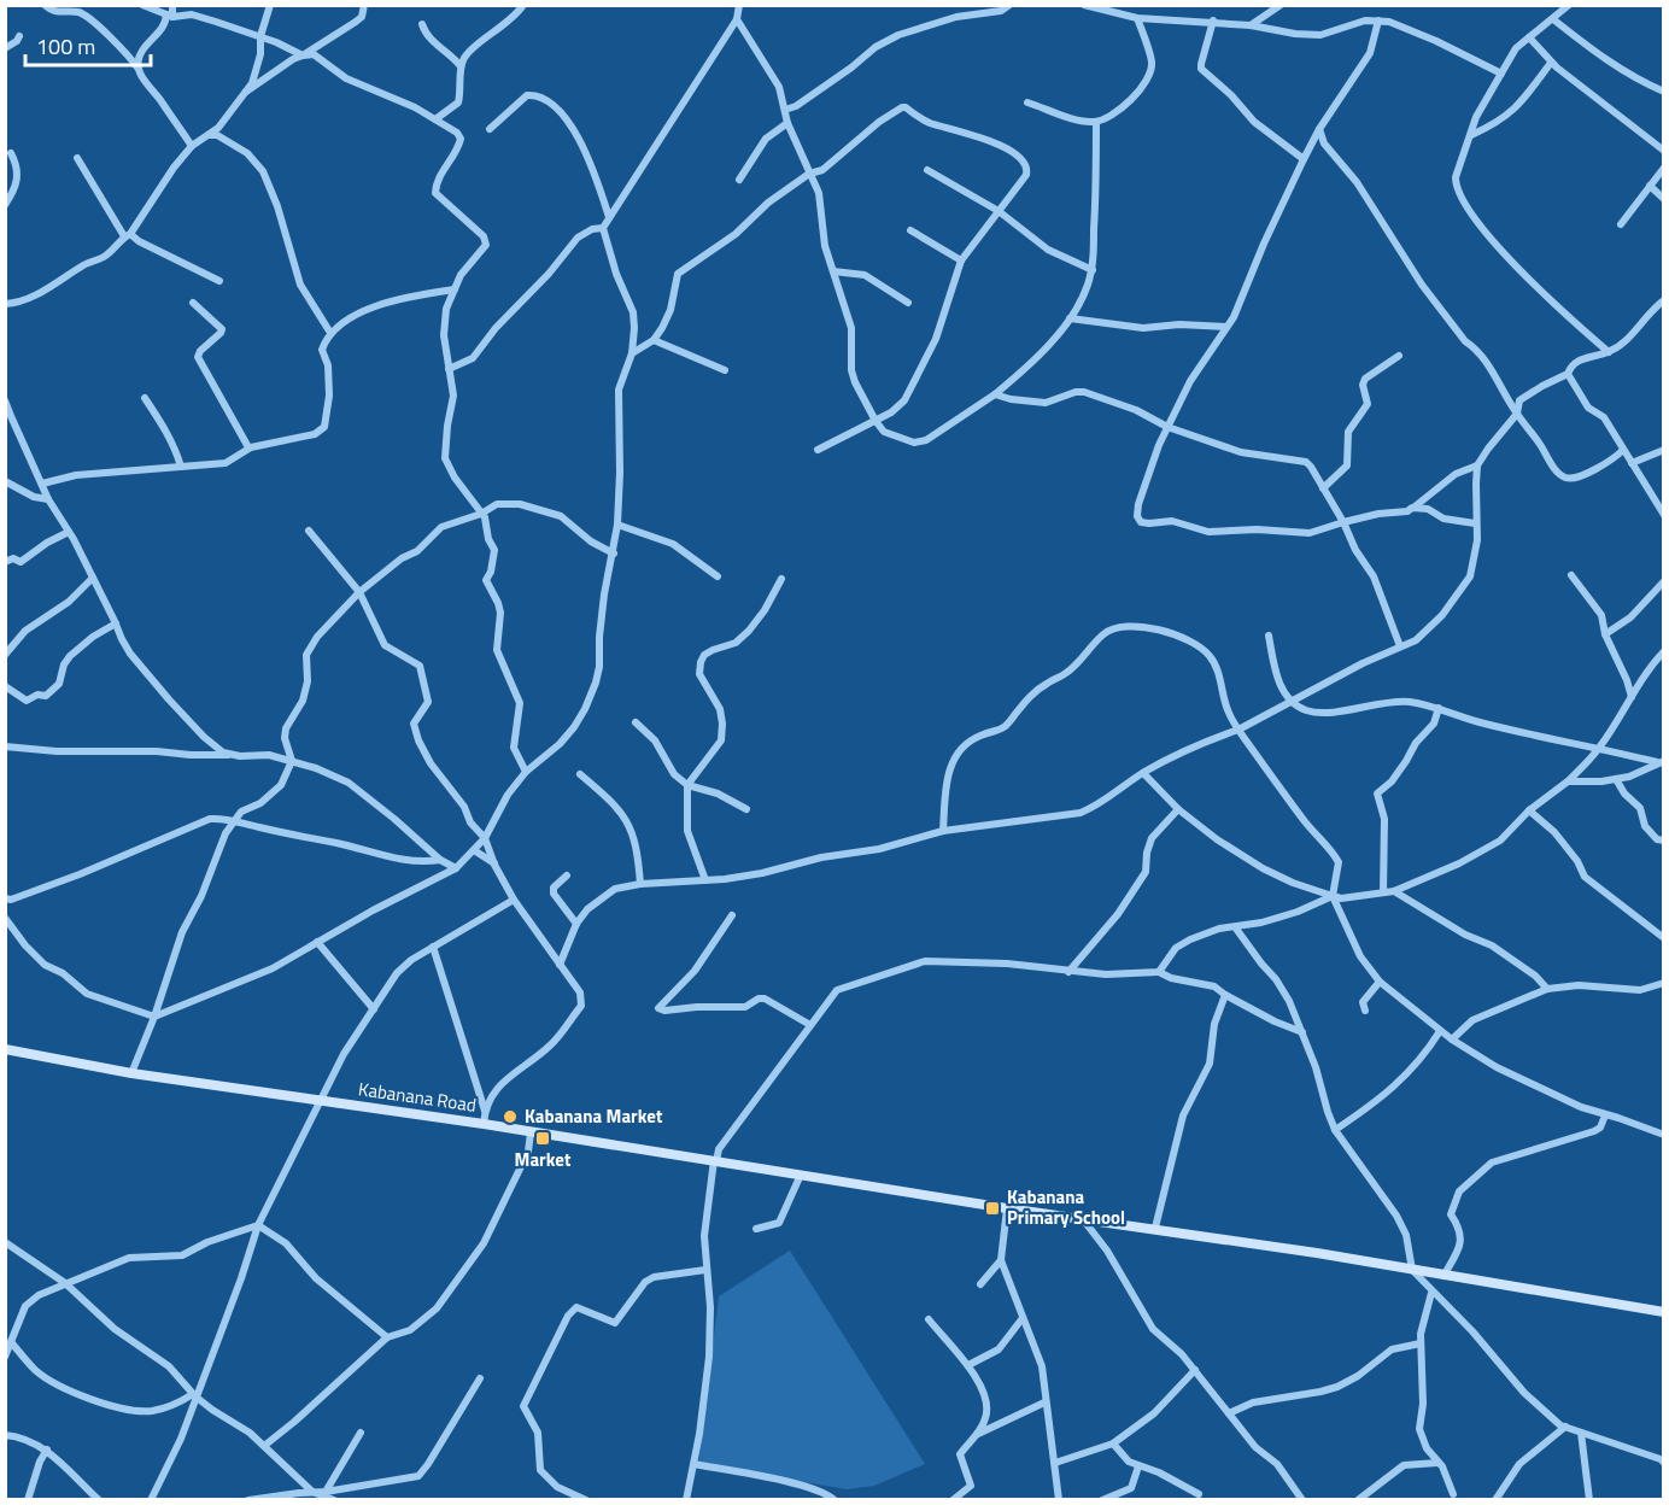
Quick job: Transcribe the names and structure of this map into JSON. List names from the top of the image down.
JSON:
{
  "streets": {
    "street": ["Kabanana Road"]
  },
  "places": {
    "other": ["Kabanana Market"],
    "transit": ["Market", "Kabanana Primary School"]
  },
  "scale_bar": "100 m"
}
